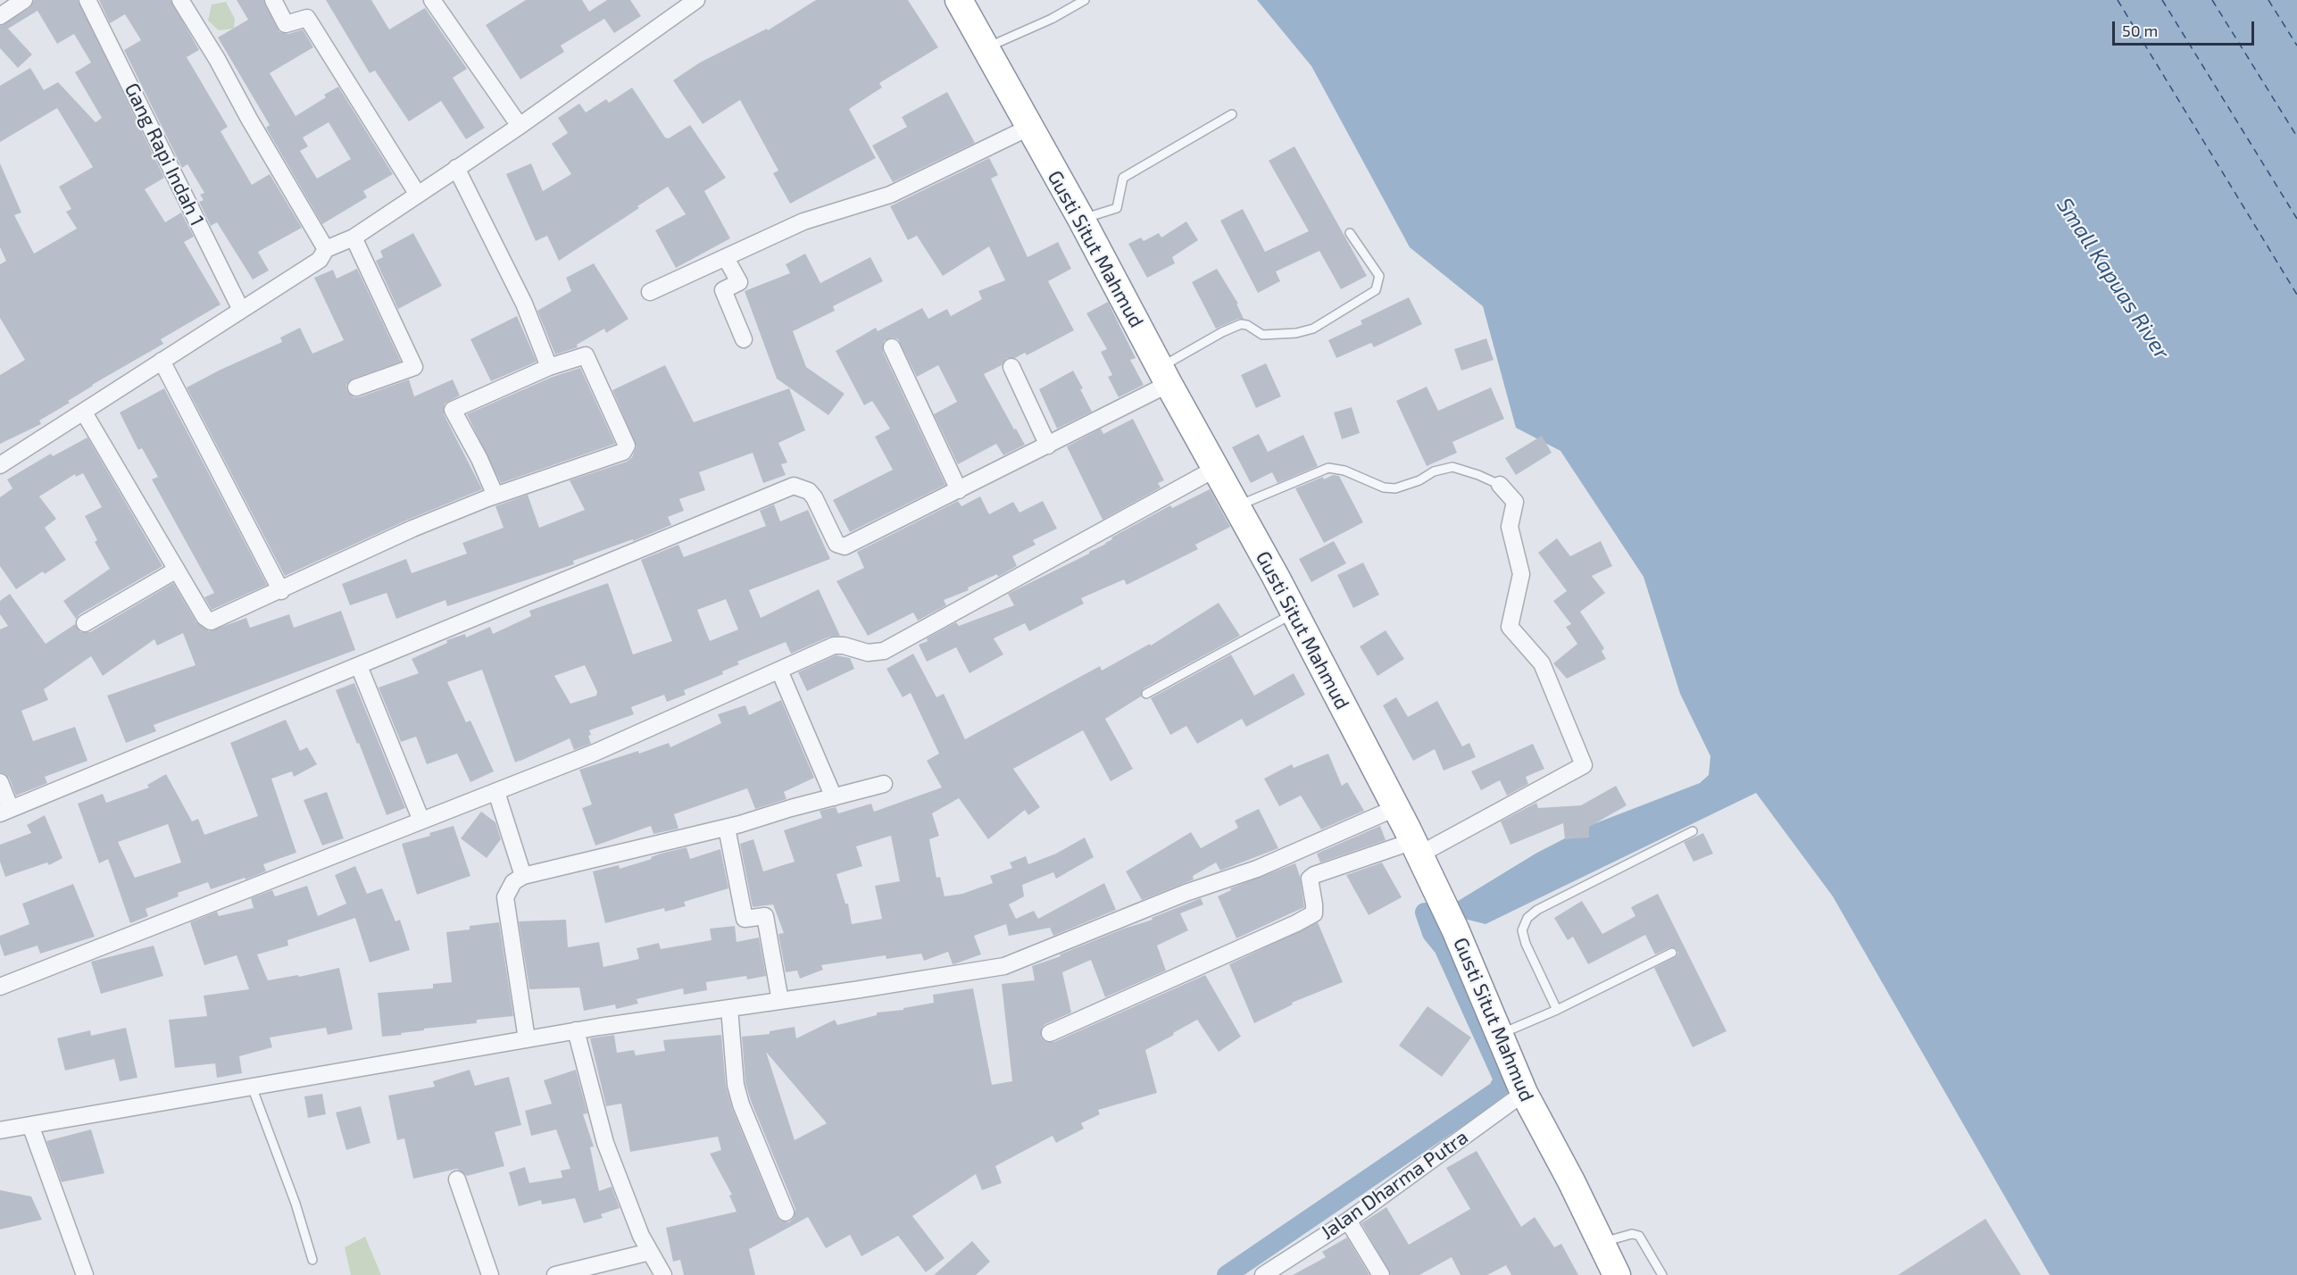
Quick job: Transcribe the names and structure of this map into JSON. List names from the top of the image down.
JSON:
{
  "streets": {
    "highway": ["Gusti Situt Mahmud"],
    "street": ["Gang Rapi Indah 1", "Jalan Dharma Putra"]
  },
  "crossings": [
    ["Gusti Situt Mahmud", "Jalan Dharma Putra"]
  ],
  "water": ["Small Kapuas River"],
  "scale_bar": "50 m"
}
